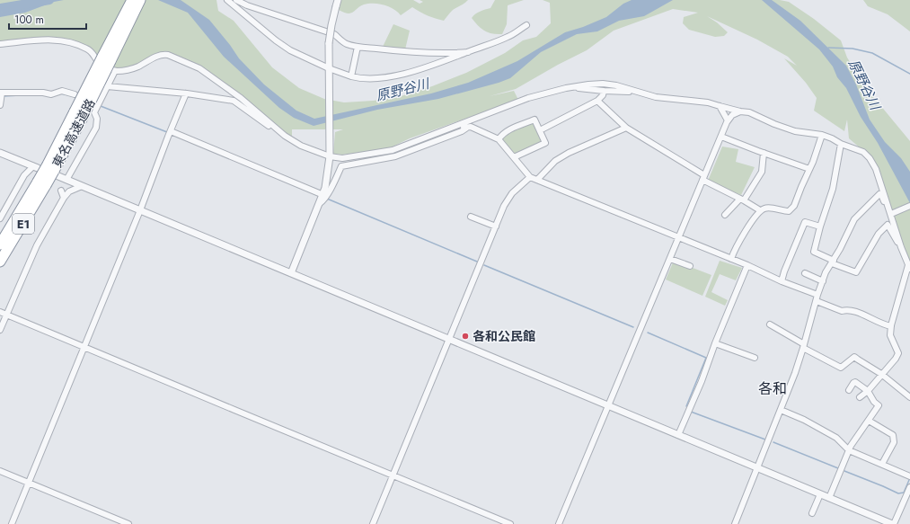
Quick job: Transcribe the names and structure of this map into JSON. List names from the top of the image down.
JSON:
{
  "streets": {
    "highway": ["東名高速道路", "E1"]
  },
  "districts": ["各和"],
  "water": ["原野谷川"],
  "places": ["各和公民館"],
  "scale_bar": "100 m"
}
